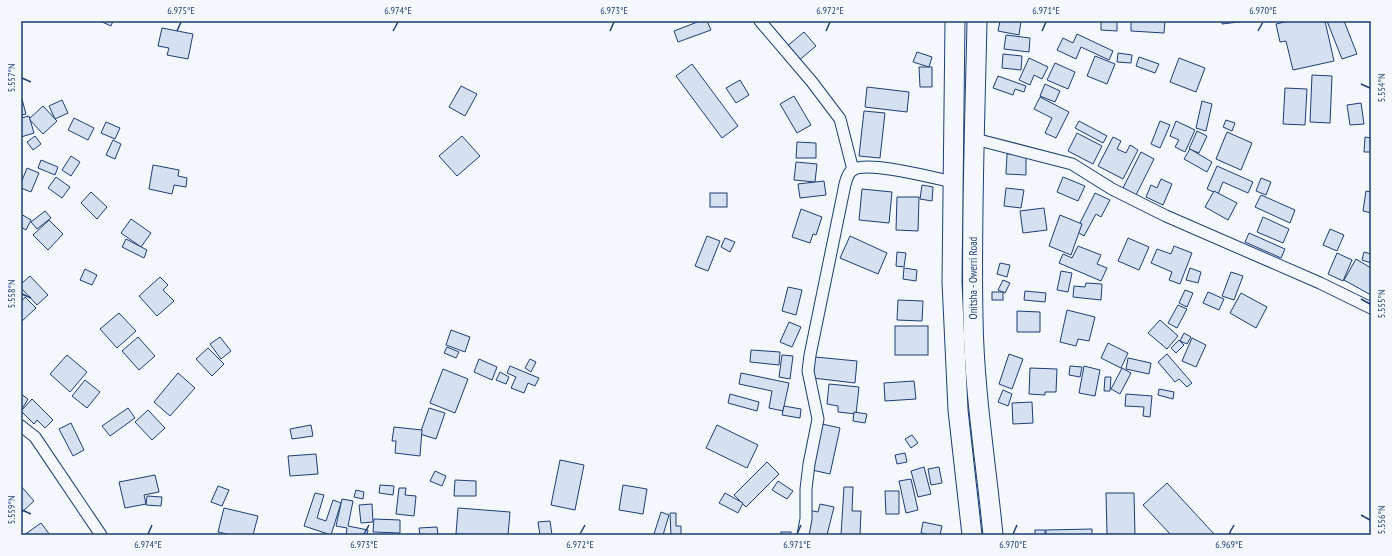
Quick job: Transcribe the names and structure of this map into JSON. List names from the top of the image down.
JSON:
{
  "streets": {
    "highway": ["Onitsha - Owerri Road"]
  },
  "coordinates": [
    "6.975°E",
    "6.974°E",
    "6.973°E",
    "6.972°E",
    "6.971°E",
    "6.970°E",
    "5.557°N",
    "5.554°N",
    "5.558°N",
    "5.555°N",
    "5.559°N",
    "5.556°N",
    "6.969°E"
  ]
}
